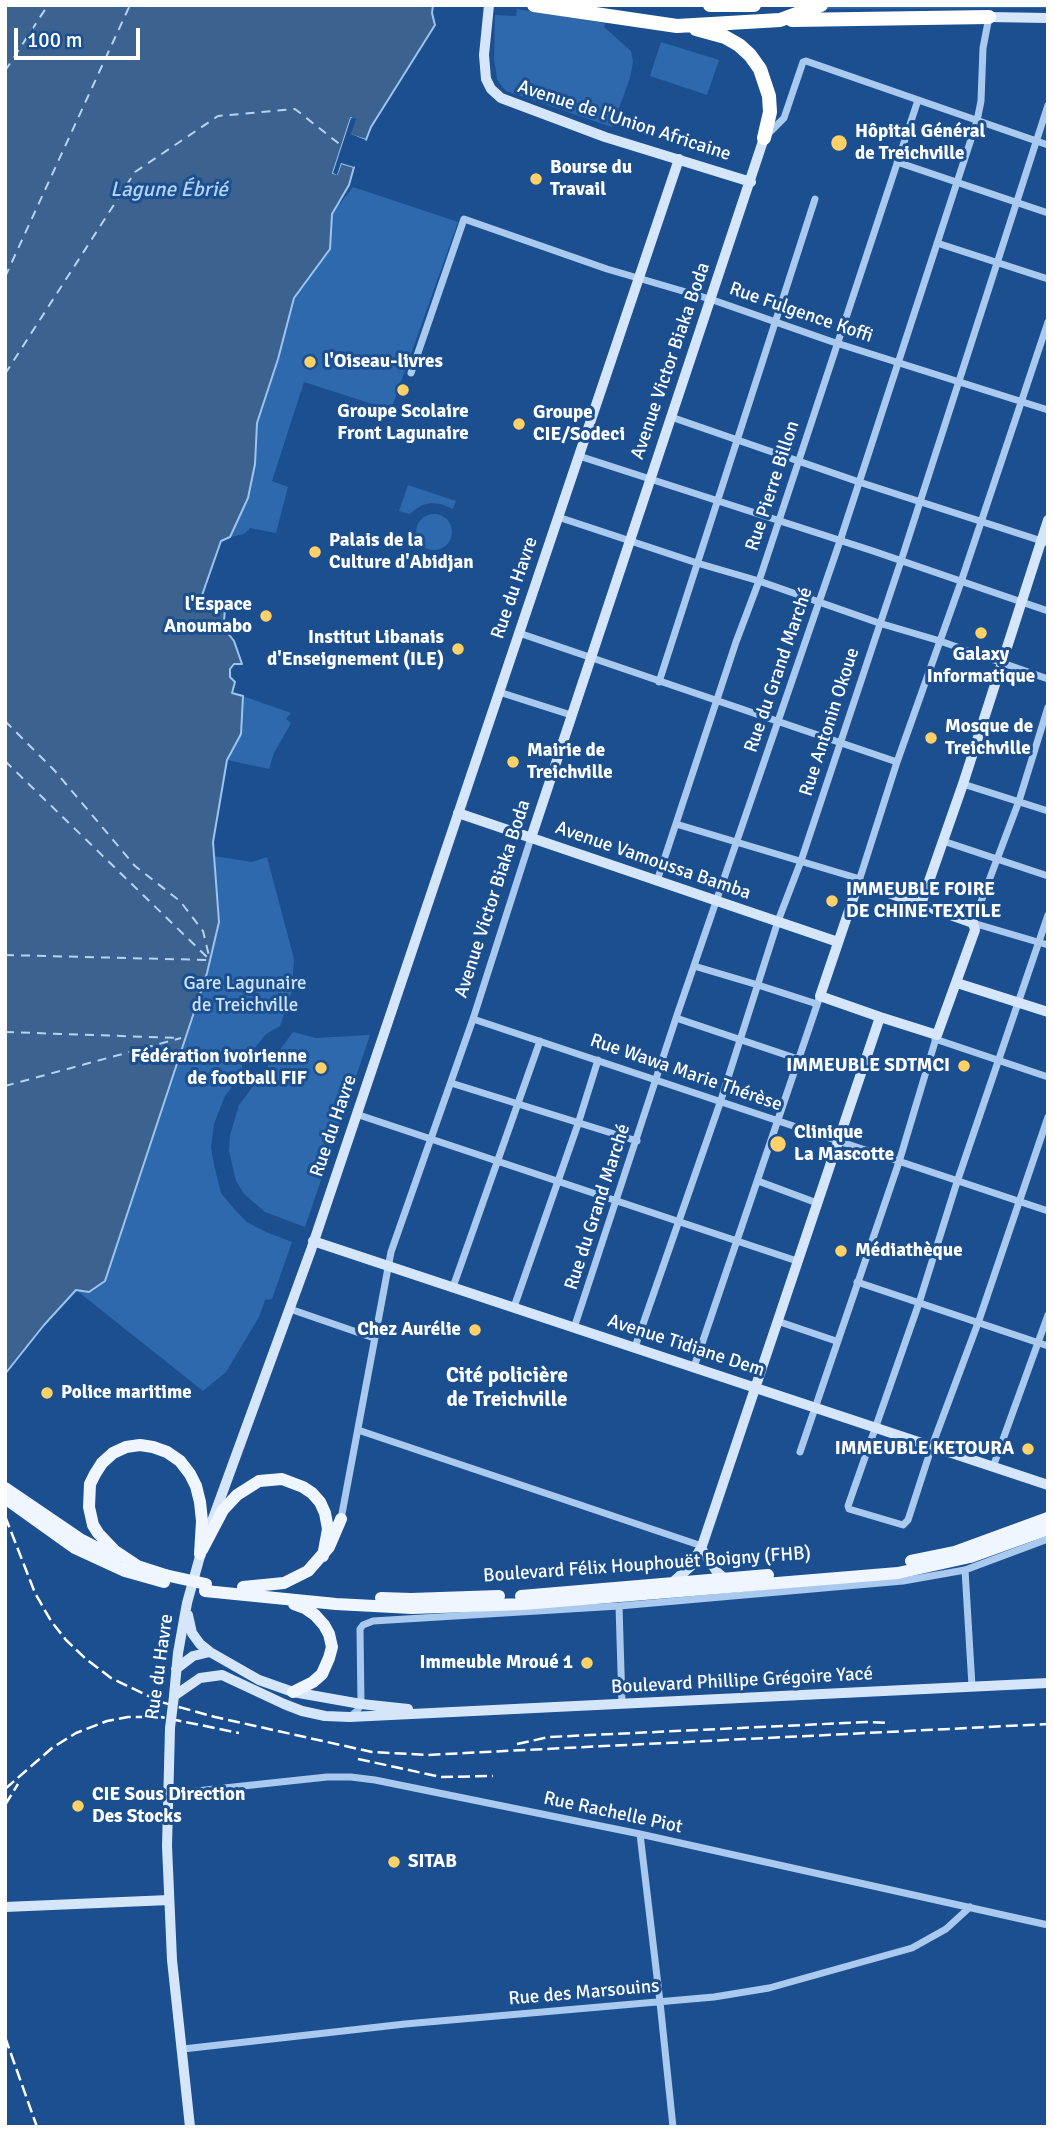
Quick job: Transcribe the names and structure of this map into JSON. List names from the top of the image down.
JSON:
{
  "streets": {
    "main road": ["Boulevard Félix Houphouët Boigny (FHB)"],
    "street": [
      "Avenue de l'Union Africaine",
      "Rue Fulgence Koffi",
      "Avenue Victor Biaka Boda",
      "Rue Pierre Billon",
      "Rue du Havre",
      "Rue du Grand Marché",
      "Rue Antonin Okoue",
      "Avenue Vamoussa Bamba",
      "Rue Wawa Marie Thérèse",
      "Avenue Tidiane Dem",
      "Boulevard Phillipe Grégoire Yacé",
      "Rue Rachelle Piot",
      "Rue des Marsouins"
    ]
  },
  "crossings": [
    ["Avenue de l'Union Africaine", "Avenue Victor Biaka Boda"],
    ["Avenue de l'Union Africaine", "Rue du Havre"],
    ["Rue Fulgence Koffi", "Avenue Victor Biaka Boda"],
    ["Rue Fulgence Koffi", "Rue Pierre Billon"],
    ["Rue Fulgence Koffi", "Rue du Havre"],
    ["Rue Fulgence Koffi", "Rue du Grand Marché"],
    ["Rue Fulgence Koffi", "Rue Antonin Okoue"],
    ["Avenue Victor Biaka Boda", "Avenue Vamoussa Bamba"],
    ["Avenue Victor Biaka Boda", "Rue Wawa Marie Thérèse"],
    ["Avenue Victor Biaka Boda", "Avenue Tidiane Dem"],
    ["Rue Pierre Billon", "Avenue Vamoussa Bamba"],
    ["Rue du Havre", "Avenue Vamoussa Bamba"],
    ["Rue du Havre", "Avenue Tidiane Dem"],
    ["Rue du Havre", "Boulevard Phillipe Grégoire Yacé"],
    ["Rue du Havre", "Rue Rachelle Piot"],
    ["Rue du Havre", "Rue des Marsouins"],
    ["Rue du Grand Marché", "Avenue Vamoussa Bamba"],
    ["Rue du Grand Marché", "Rue Wawa Marie Thérèse"],
    ["Rue du Grand Marché", "Avenue Tidiane Dem"],
    ["Rue Antonin Okoue", "Avenue Vamoussa Bamba"],
    ["Rue Antonin Okoue", "Rue Wawa Marie Thérèse"],
    ["Rue Antonin Okoue", "Avenue Tidiane Dem"],
    ["Boulevard Félix Houphouët Boigny (FHB)", "Boulevard Phillipe Grégoire Yacé"],
    ["Rue Rachelle Piot", "Rue des Marsouins"]
  ],
  "districts": ["Cité policière de Treichville"],
  "water": ["Lagune Ébrié"],
  "parks": ["Gare Lagunaire de Treichville"],
  "places": [
    "Hôpital Général de Treichville",
    "Bourse du Travail",
    "l'Oiseau-livres",
    "Groupe Scolaire Front Lagunaire",
    "Groupe CIE/Sodeci",
    "Palais de la Culture d'Abidjan",
    "l'Espace Anoumabo",
    "Galaxy Informatique",
    "Institut Libanais d'Enseignement (ILE)",
    "Mosque de Treichville",
    "Mairie de Treichville",
    "IMMEUBLE FOIRE DE CHINE TEXTILE",
    "IMMEUBLE SDTMCI",
    "Fédération ivoirienne de football FIF",
    "Clinique La Mascotte",
    "Médiathèque",
    "Chez Aurélie",
    "Police maritime",
    "IMMEUBLE KETOURA",
    "Immeuble Mroué 1",
    "CIE Sous Direction Des Stocks",
    "SITAB"
  ],
  "scale_bar": "100 m"
}
